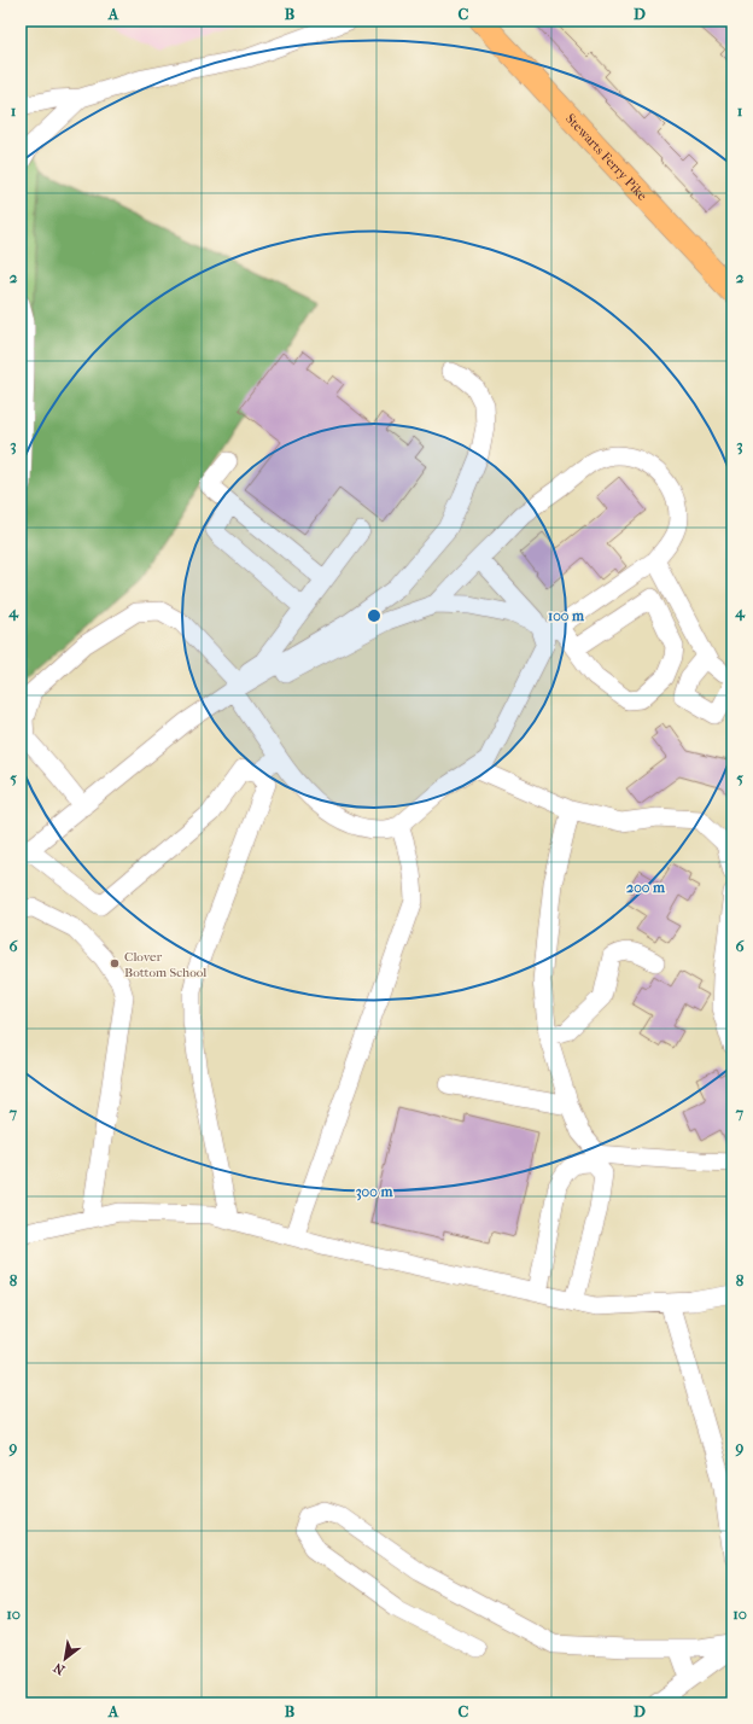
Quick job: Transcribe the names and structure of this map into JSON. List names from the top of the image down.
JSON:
{
  "streets": {
    "main road": ["Stewarts Ferry Pike"]
  },
  "places": ["Clover Bottom School"],
  "north": "bottom left",
  "grid": {
    "columns": [
      "A",
      "B",
      "C",
      "D"
    ],
    "rows": [
      "1",
      "2",
      "3",
      "4",
      "5",
      "6",
      "7",
      "8",
      "9",
      "10"
    ]
  },
  "rings": ["100 m", "200 m", "300 m"]
}
